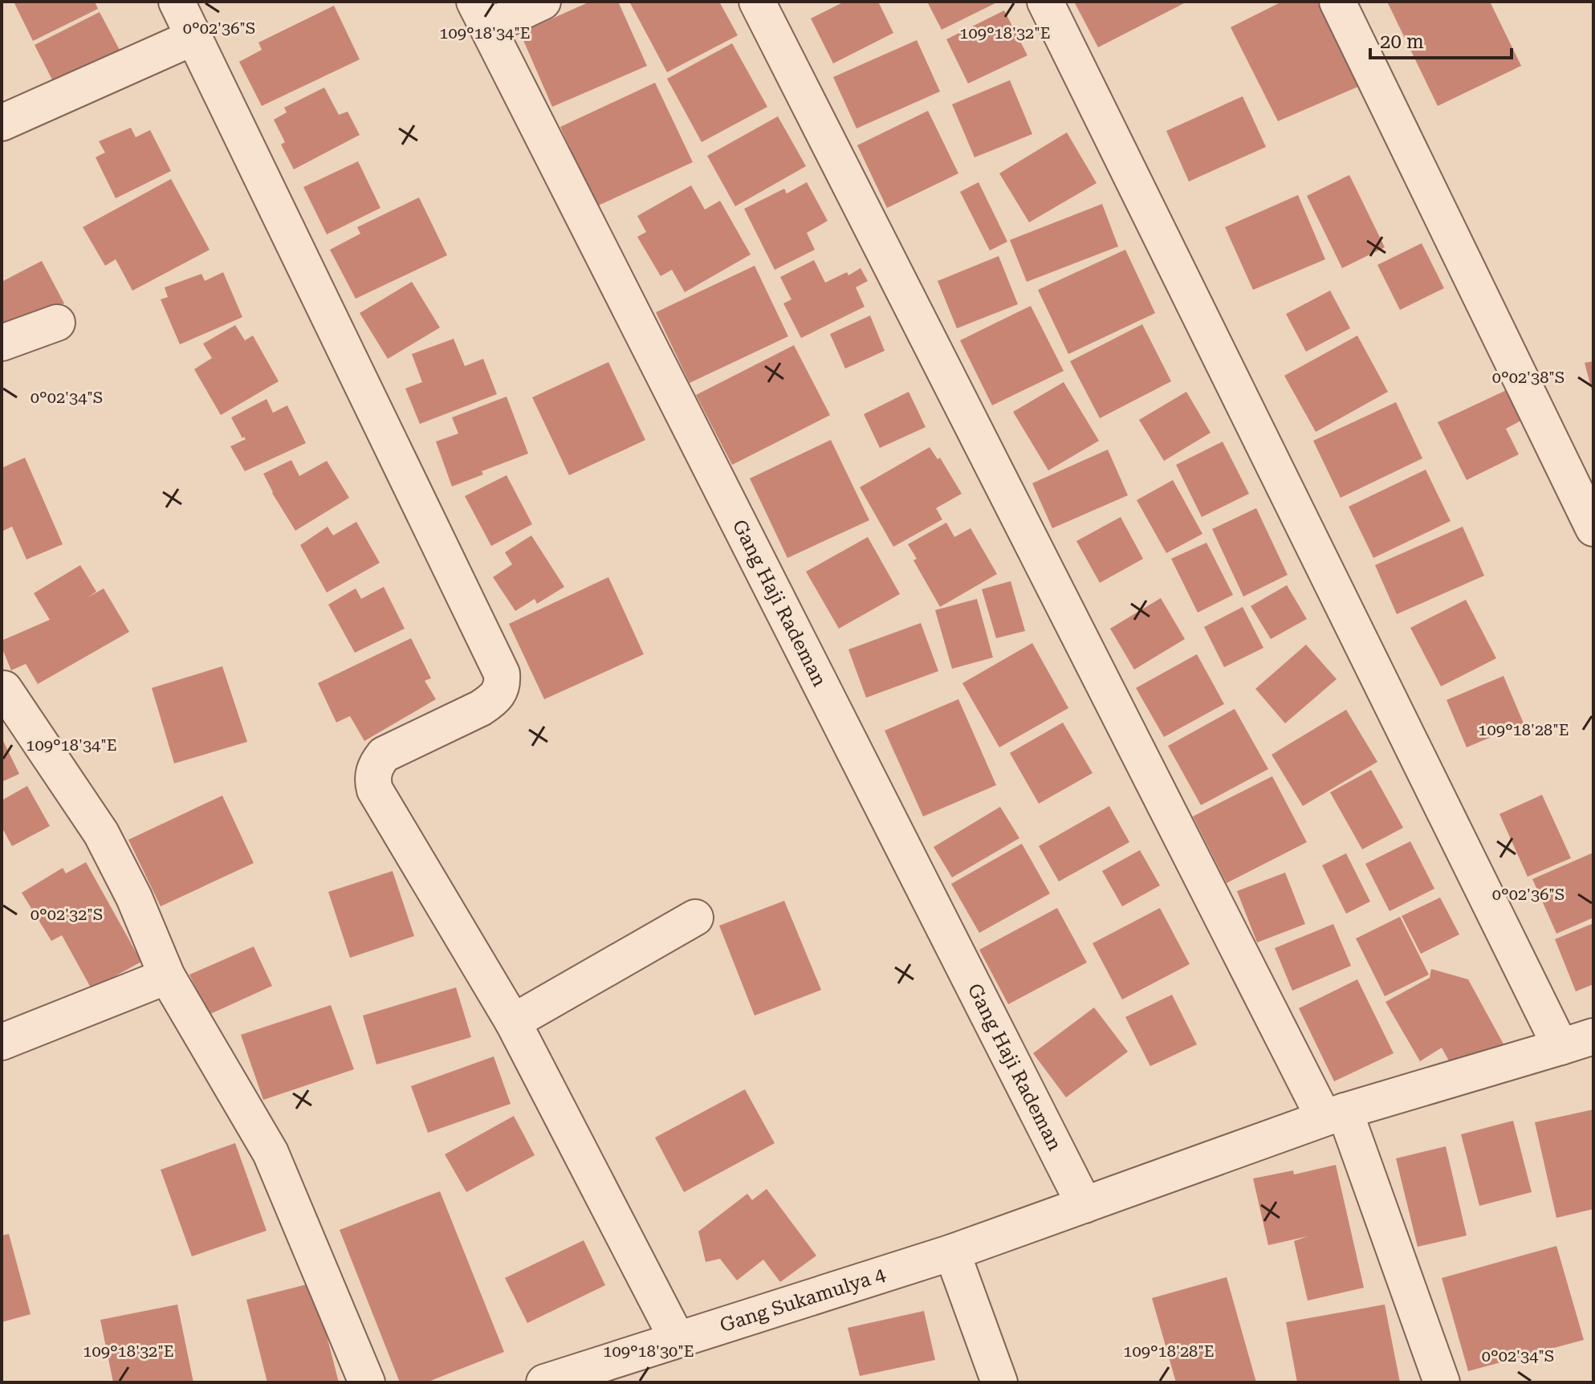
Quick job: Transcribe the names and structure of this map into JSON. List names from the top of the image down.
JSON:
{
  "streets": {
    "street": ["Gang Haji Rademan", "Gang Sukamulya 4"]
  },
  "crossings": [
    ["Gang Haji Rademan", "Gang Sukamulya 4"]
  ],
  "scale_bar": "20 m",
  "coordinates": [
    "0°02'36\"S",
    "109°18'34\"E",
    "109°18'32\"E",
    "0°02'38\"S",
    "0°02'34\"S",
    "109°18'28\"E",
    "0°02'32\"S",
    "109°18'30\"E"
  ]
}
